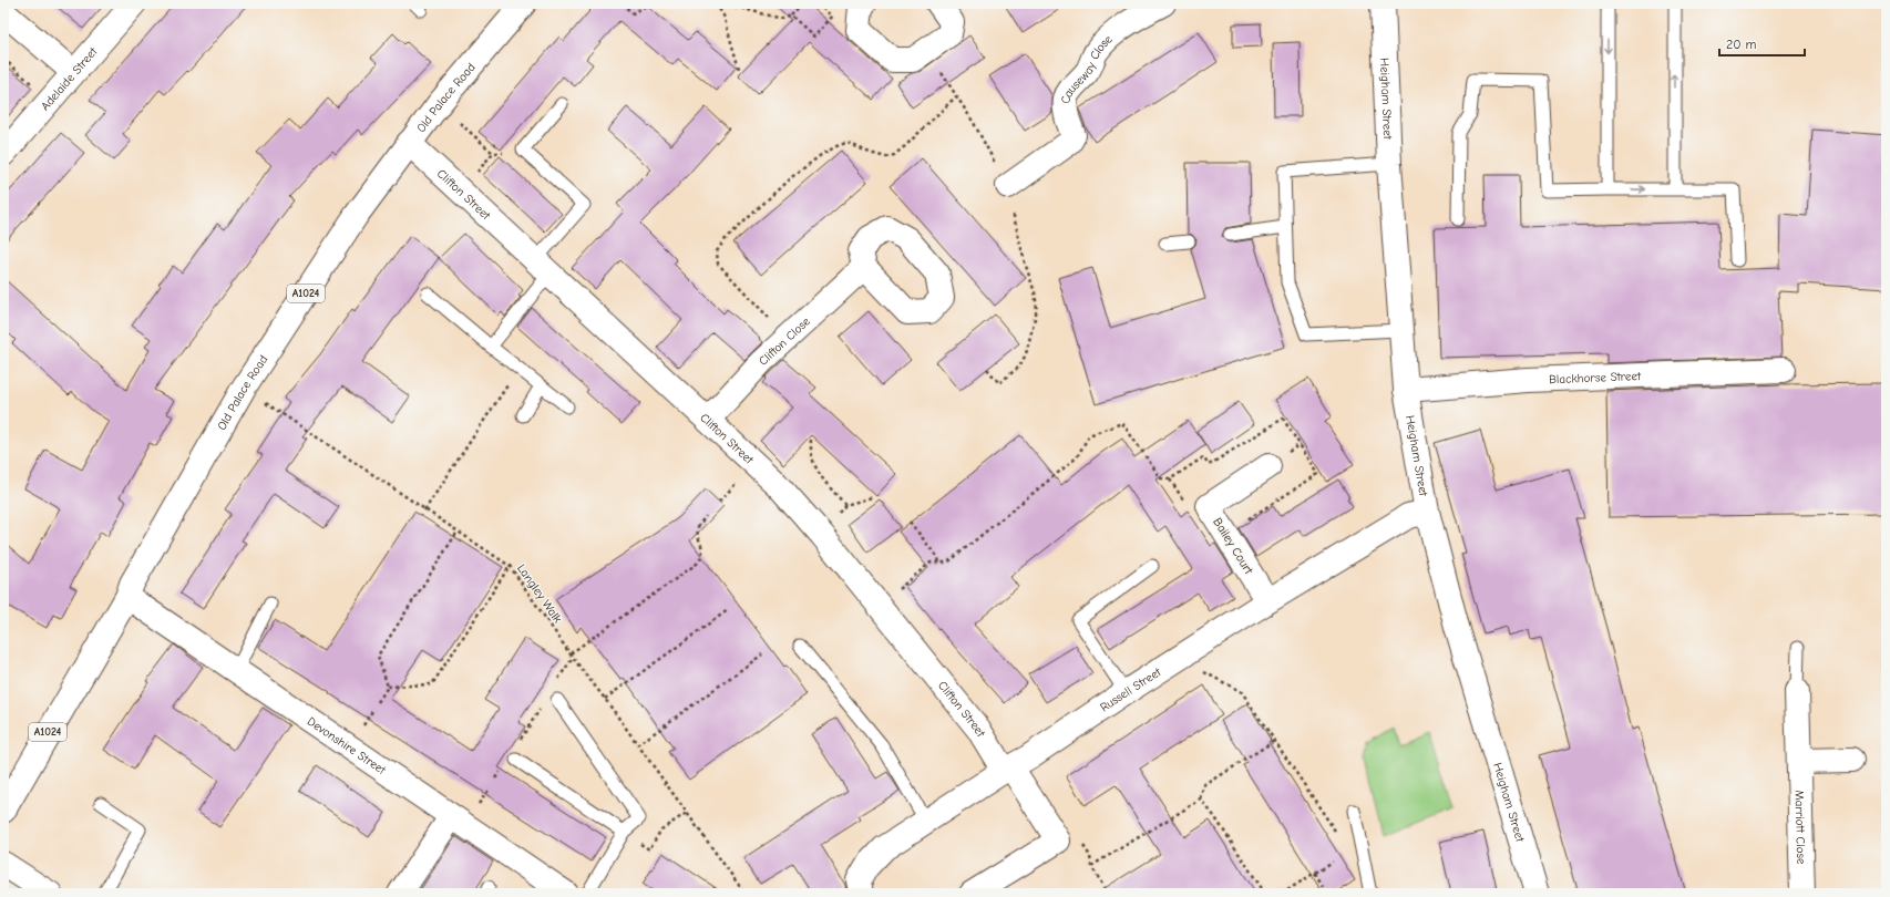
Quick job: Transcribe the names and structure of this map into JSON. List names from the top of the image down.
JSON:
{
  "streets": {
    "street": [
      "Causeway Close",
      "Adelaide Street",
      "Old Palace Road",
      "Heigham Street",
      "Clifton Street",
      "A1024",
      "Clifton Close",
      "Blackhorse Street",
      "Bailey Court",
      "Russell Street",
      "Devonshire Street",
      "Marriott Close"
    ],
    "path": ["Langley Walk"]
  },
  "crossings": [
    ["Old Palace Road", "Clifton Street"],
    ["Old Palace Road", "Langley Walk"],
    ["Old Palace Road", "Devonshire Street"],
    ["Heigham Street", "Blackhorse Street"],
    ["Heigham Street", "Russell Street"],
    ["Clifton Street", "Clifton Close"],
    ["Clifton Street", "Russell Street"],
    ["Bailey Court", "Russell Street"]
  ],
  "scale_bar": "20 m"
}
